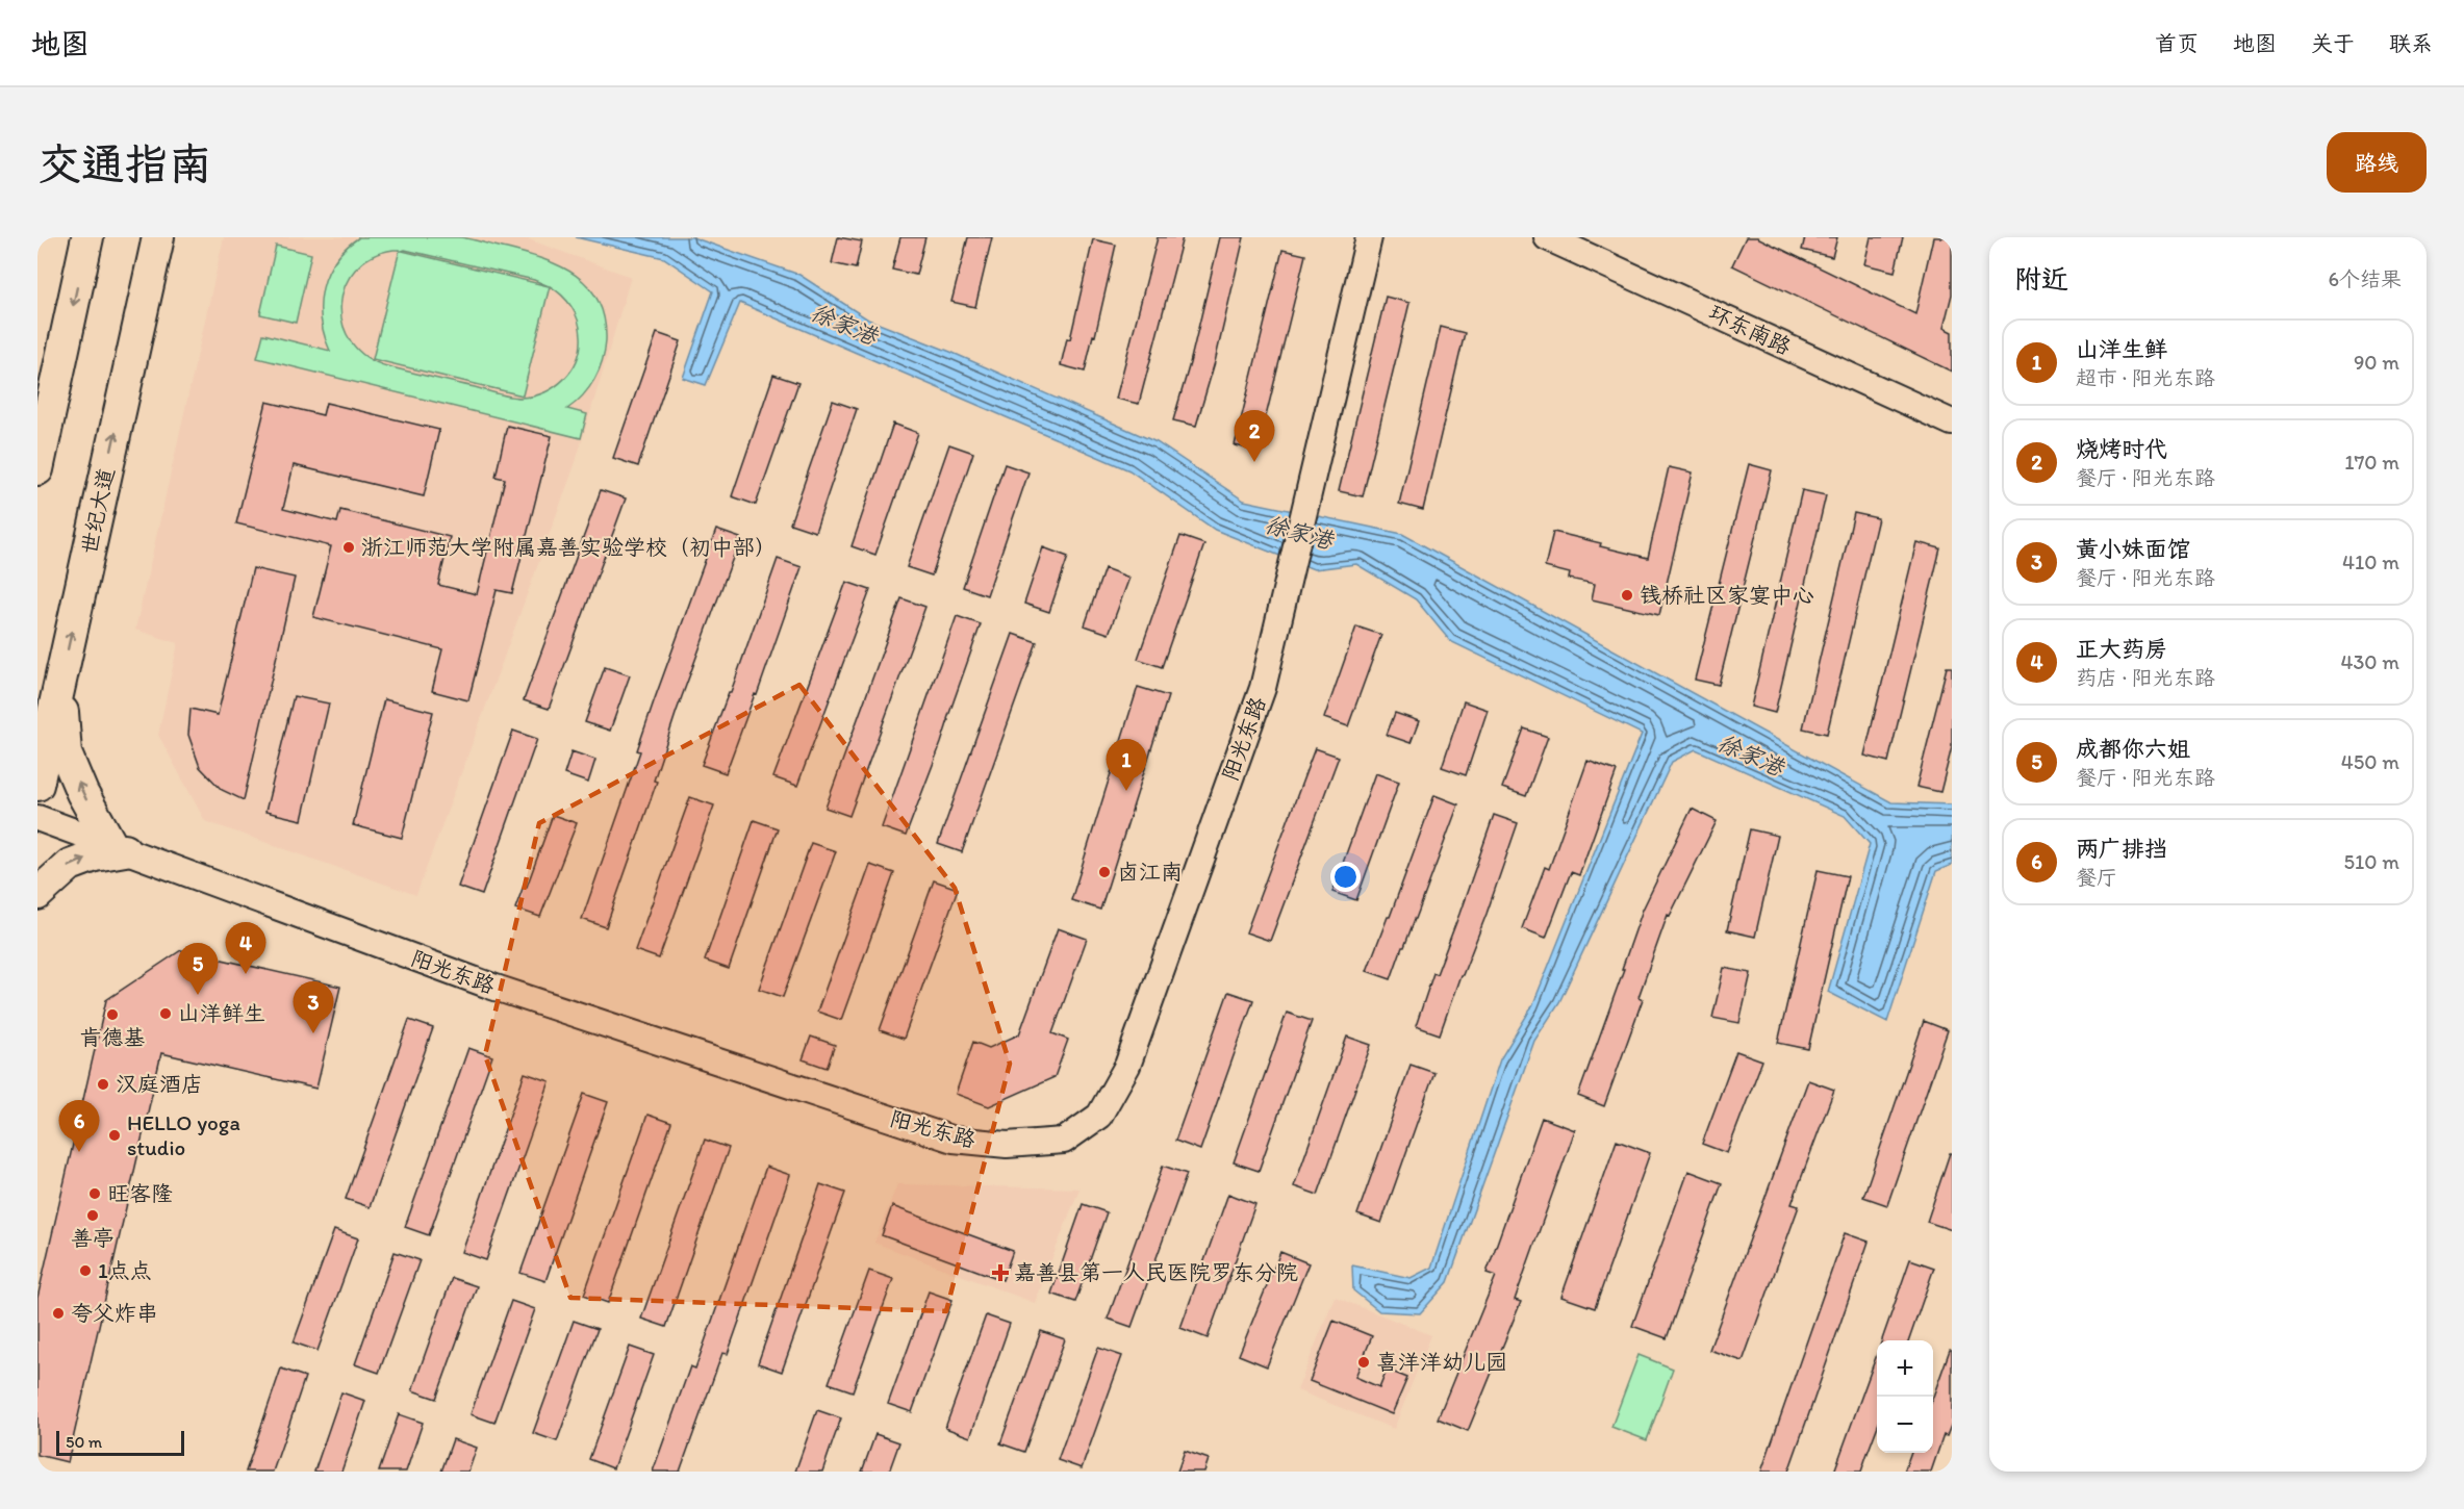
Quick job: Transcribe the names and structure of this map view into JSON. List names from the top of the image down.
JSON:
{
  "streets": {
    "main road": ["世纪大道"],
    "street": ["环东南路", "阳光东路"]
  },
  "water": ["徐家港"],
  "places": {
    "other": [
      "浙江师范大学附属嘉善实验学校（初中部）",
      "钱桥社区家宴中心",
      "卤江南",
      "山洋鲜生",
      "肯德基",
      "汉庭酒店",
      "HELLO yoga studio",
      "旺客隆",
      "善亭",
      "1点点",
      "夸父炸串",
      "喜洋洋幼儿园"
    ],
    "health": ["嘉善县第一人民医院罗东分院"]
  },
  "scale_bar": "50 m",
  "page": {
    "header": "地图",
    "nav": [
      "首页",
      "地图",
      "关于",
      "联系"
    ],
    "buttons": "路线",
    "title": "交通指南",
    "heading": ["附近", "6个结果"],
    "list": [
      {
        "mark": "1",
        "name": "山洋生鲜",
        "note": "超市 · 阳光东路",
        "value": "90 m"
      },
      {
        "mark": "2",
        "name": "烧烤时代",
        "note": "餐厅 · 阳光东路",
        "value": "170 m"
      },
      {
        "mark": "3",
        "name": "黄小妹面馆",
        "note": "餐厅 · 阳光东路",
        "value": "410 m"
      },
      {
        "mark": "4",
        "name": "正大药房",
        "note": "药店 · 阳光东路",
        "value": "430 m"
      },
      {
        "mark": "5",
        "name": "成都你六姐",
        "note": "餐厅 · 阳光东路",
        "value": "450 m"
      },
      {
        "mark": "6",
        "name": "两广排挡",
        "note": "餐厅",
        "value": "510 m"
      }
    ],
    "pins": [
      "2",
      "1",
      "4",
      "5",
      "3",
      "6"
    ],
    "map_buttons": ["+", "−"],
    "scale": "50 m"
  }
}
